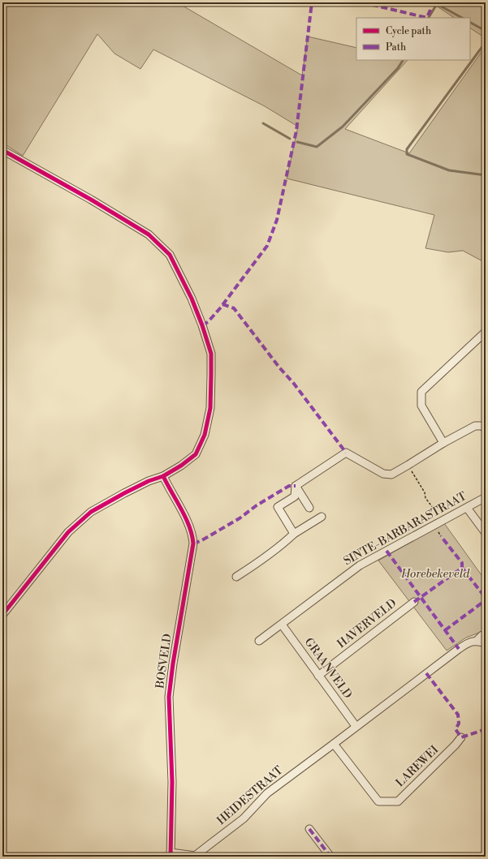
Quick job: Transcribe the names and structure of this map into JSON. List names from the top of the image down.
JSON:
{
  "streets": {
    "street": [
      "SINTE-BARBARASTRAAT",
      "HAVERVELD",
      "BOSVELD",
      "GRAANVELD",
      "LAREWEI",
      "HEIDESTRAAT"
    ]
  },
  "crossings": [
    ["SINTE-BARBARASTRAAT", "GRAANVELD"],
    ["HAVERVELD", "GRAANVELD"],
    ["BOSVELD", "HEIDESTRAAT"],
    ["GRAANVELD", "HEIDESTRAAT"],
    ["LAREWEI", "HEIDESTRAAT"]
  ],
  "parks": ["Horebekeveld"],
  "legend": ["Cycle path", "Path"]
}
